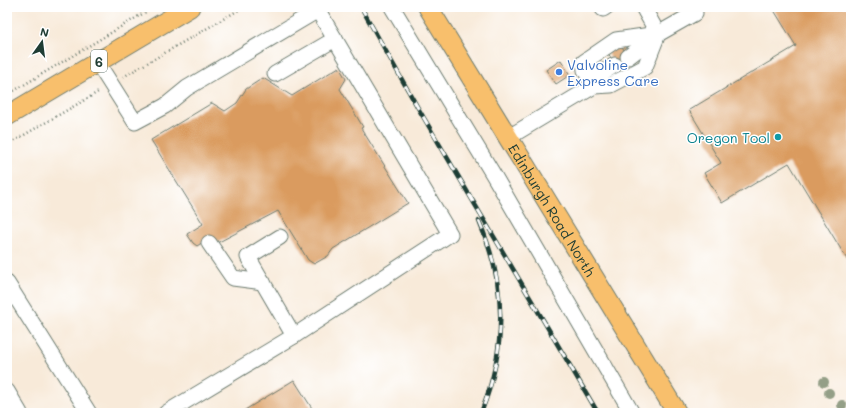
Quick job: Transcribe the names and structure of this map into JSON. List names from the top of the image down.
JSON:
{
  "streets": {
    "main road": ["6", "Edinburgh Road North"]
  },
  "places": ["Valvoline Express Care", "Oregon Tool"],
  "north": "top"
}
